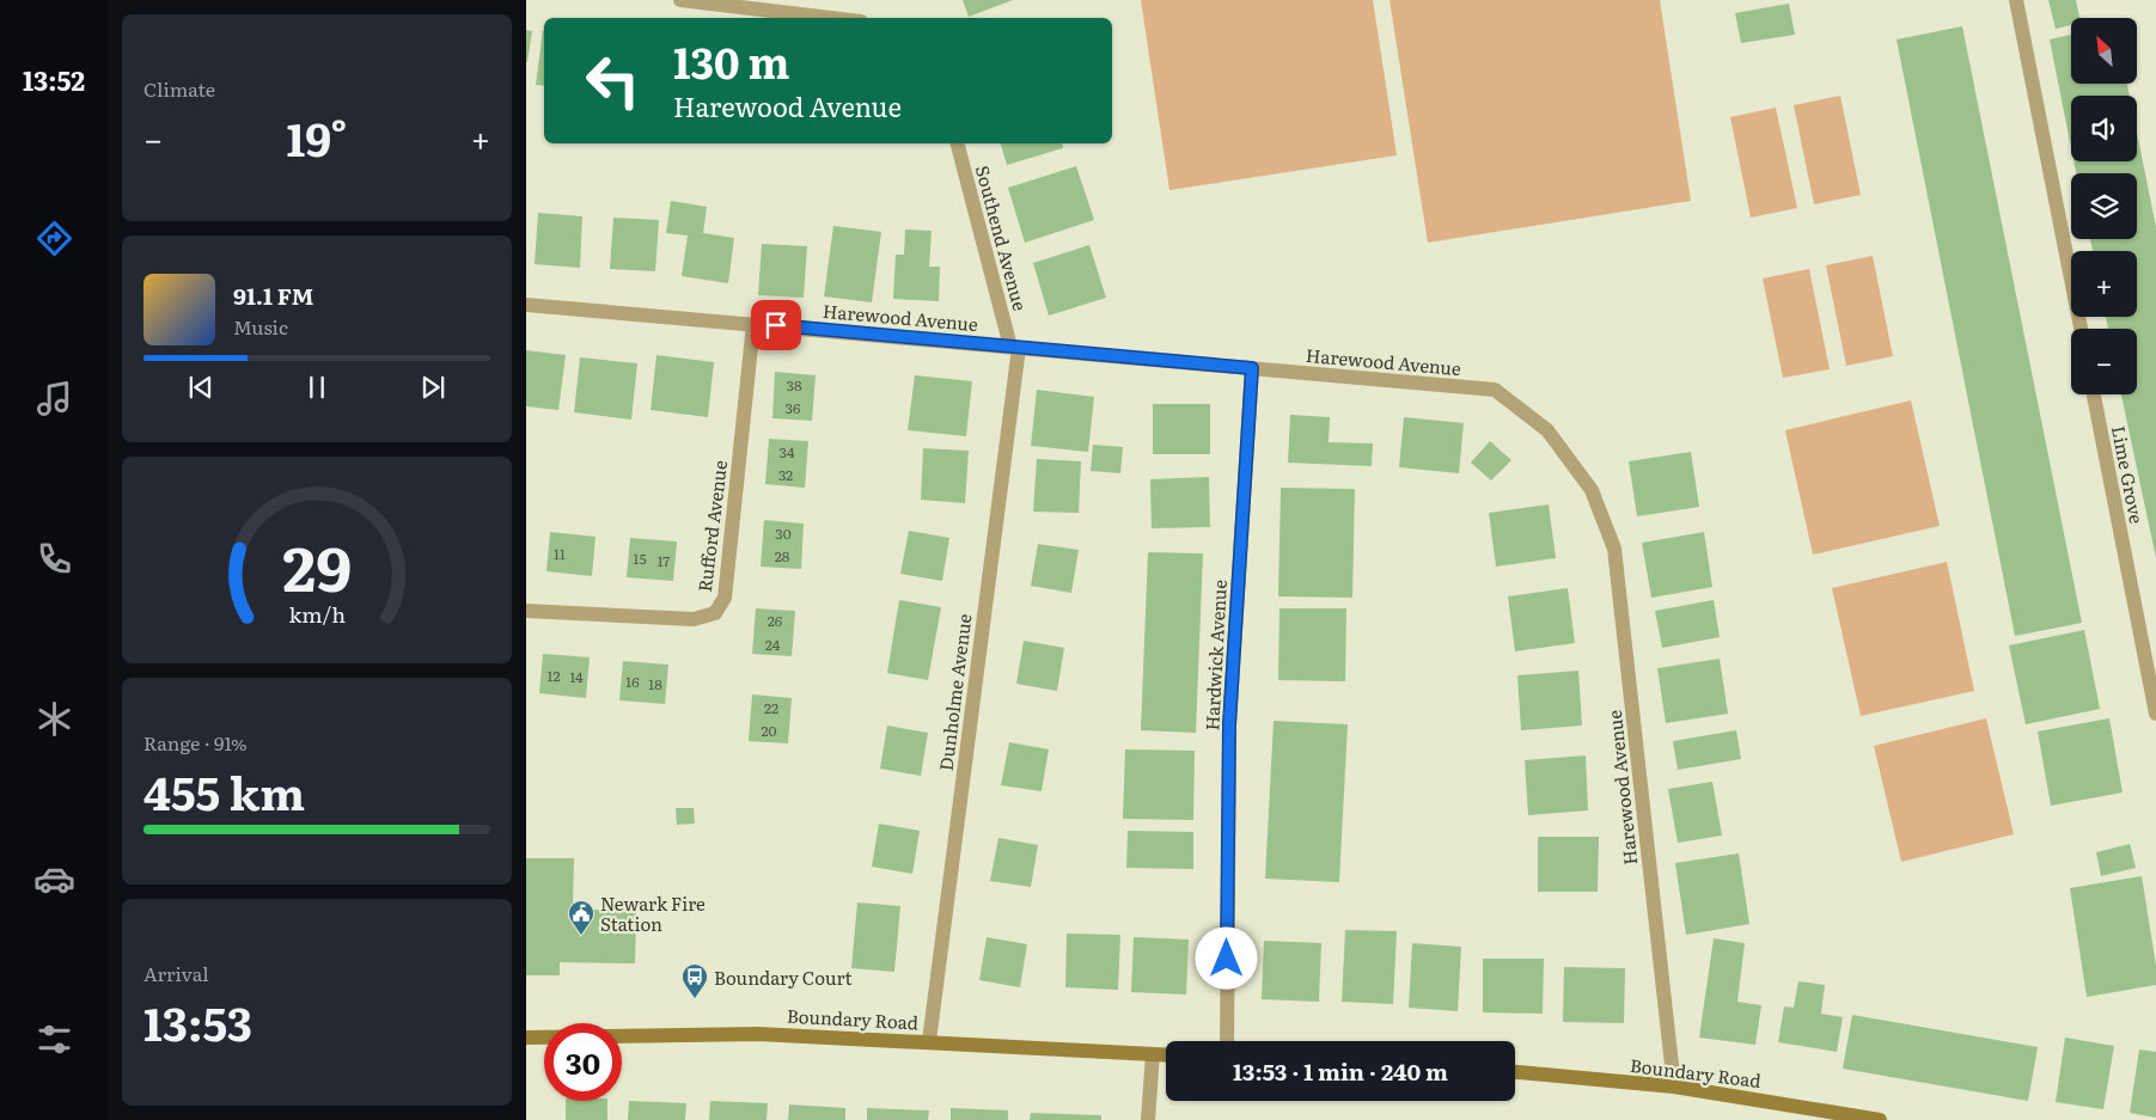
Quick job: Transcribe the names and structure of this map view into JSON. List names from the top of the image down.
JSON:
{
  "streets": {
    "street": [
      "Southend Avenue",
      "Harewood Avenue",
      "Lime Grove",
      "Rufford Avenue",
      "Hardwick Avenue",
      "Dunholme Avenue",
      "Boundary Road"
    ]
  },
  "crossings": [
    ["Southend Avenue", "Harewood Avenue"],
    ["Southend Avenue", "Dunholme Avenue"],
    ["Harewood Avenue", "Rufford Avenue"],
    ["Harewood Avenue", "Hardwick Avenue"],
    ["Harewood Avenue", "Dunholme Avenue"],
    ["Harewood Avenue", "Boundary Road"],
    ["Dunholme Avenue", "Boundary Road"]
  ],
  "places": {
    "public building": ["Newark Fire Station"],
    "bus stop": ["Boundary Court"]
  },
  "house_numbers": [
    "38",
    "36",
    "34",
    "32",
    "30",
    "11",
    "28",
    "15",
    "17",
    "26",
    "24",
    "12",
    "14",
    "16",
    "18",
    "22",
    "20"
  ],
  "north": "top left",
  "page": {
    "tabs": "13:52",
    "tile": [
      "Climate",
      ["Range · 91%", "455 km"],
      ["Arrival", "13:53"]
    ],
    "map_buttons": ["+", "−"],
    "turn": ["130 m", "Harewood Avenue"],
    "heat": ["−", "19°", "+"],
    "song": ["91.1 FM", "Music"],
    "limit": "30",
    "trip": "13:53 · 1 min · 240 m",
    "gauge": ["29", "km/h"]
  }
}
